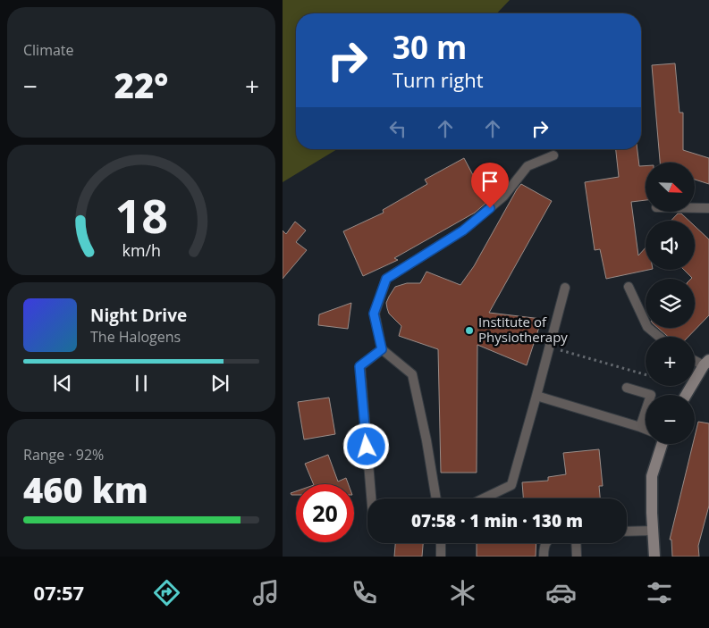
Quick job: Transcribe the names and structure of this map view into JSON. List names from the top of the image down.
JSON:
{
  "places": ["Institute of Physiotherapy"],
  "north": "bottom right",
  "page": {
    "tile": [
      "Climate",
      ["Range · 92%", "460 km"]
    ],
    "turn": ["30 m", "Turn right"],
    "heat": ["−", "22°", "+"],
    "map_buttons": ["+", "−"],
    "song": ["Night Drive", "The Halogens"],
    "limit": "20",
    "trip": "07:58 · 1 min · 130 m",
    "tabs": "07:57",
    "gauge": ["18", "km/h"]
  }
}
